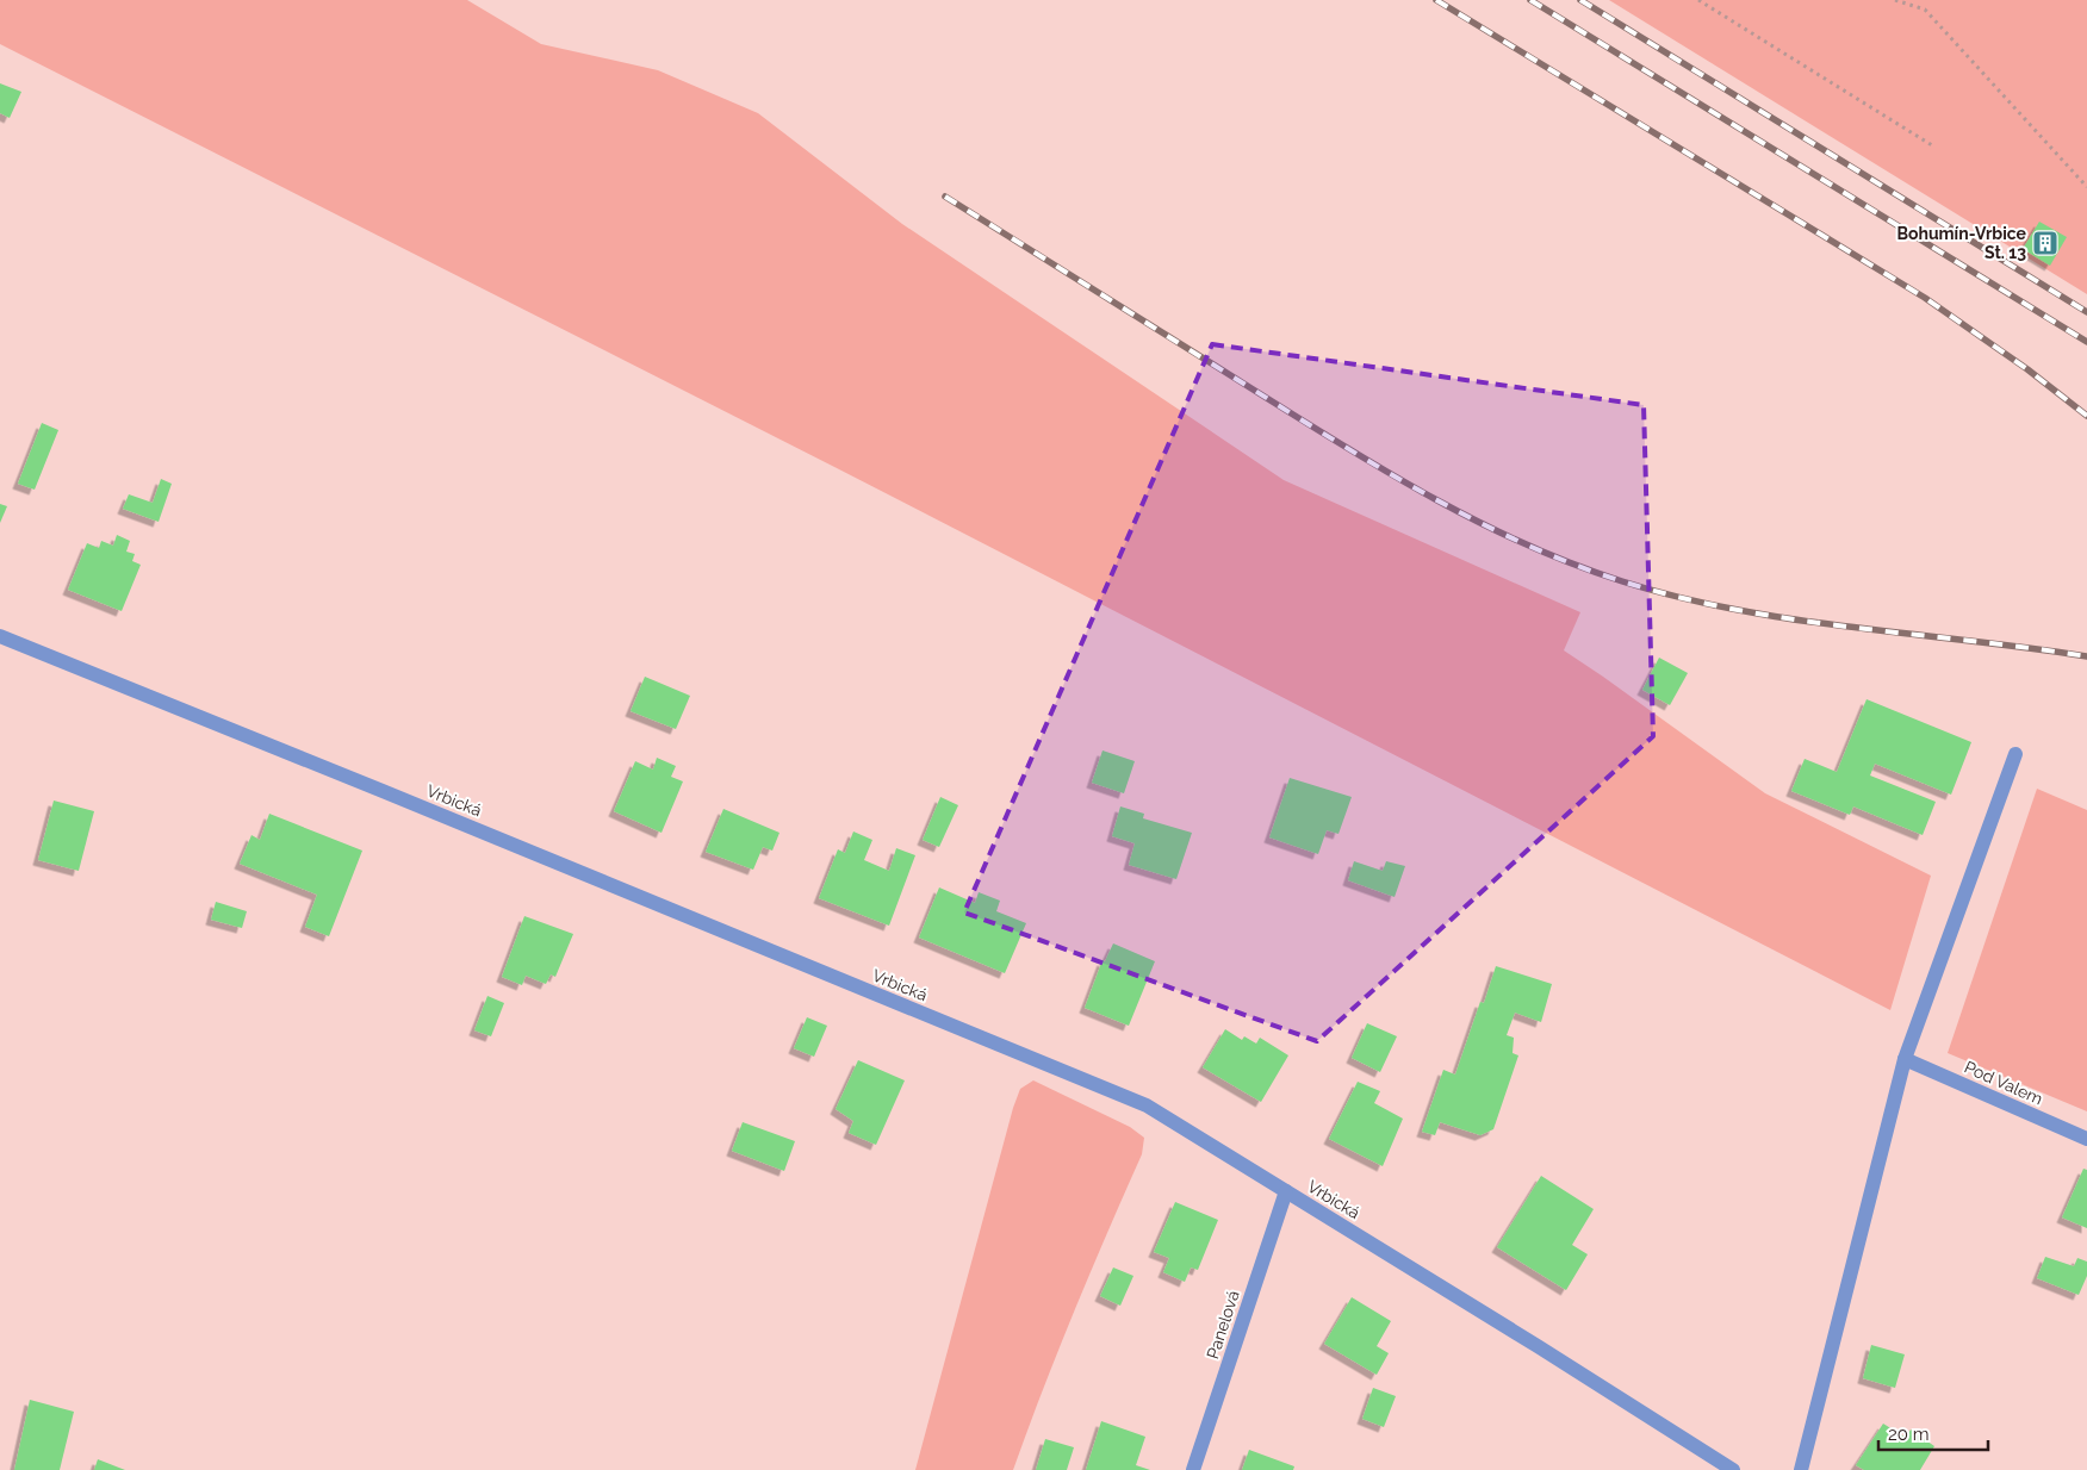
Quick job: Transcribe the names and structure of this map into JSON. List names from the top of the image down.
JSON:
{
  "streets": {
    "street": ["Vrbická", "Pod Valem", "Panelová"]
  },
  "crossings": [
    ["Vrbická", "Panelová"]
  ],
  "places": {
    "building": ["Bohumín-Vrbice St. 13"]
  },
  "scale_bar": "20 m"
}
